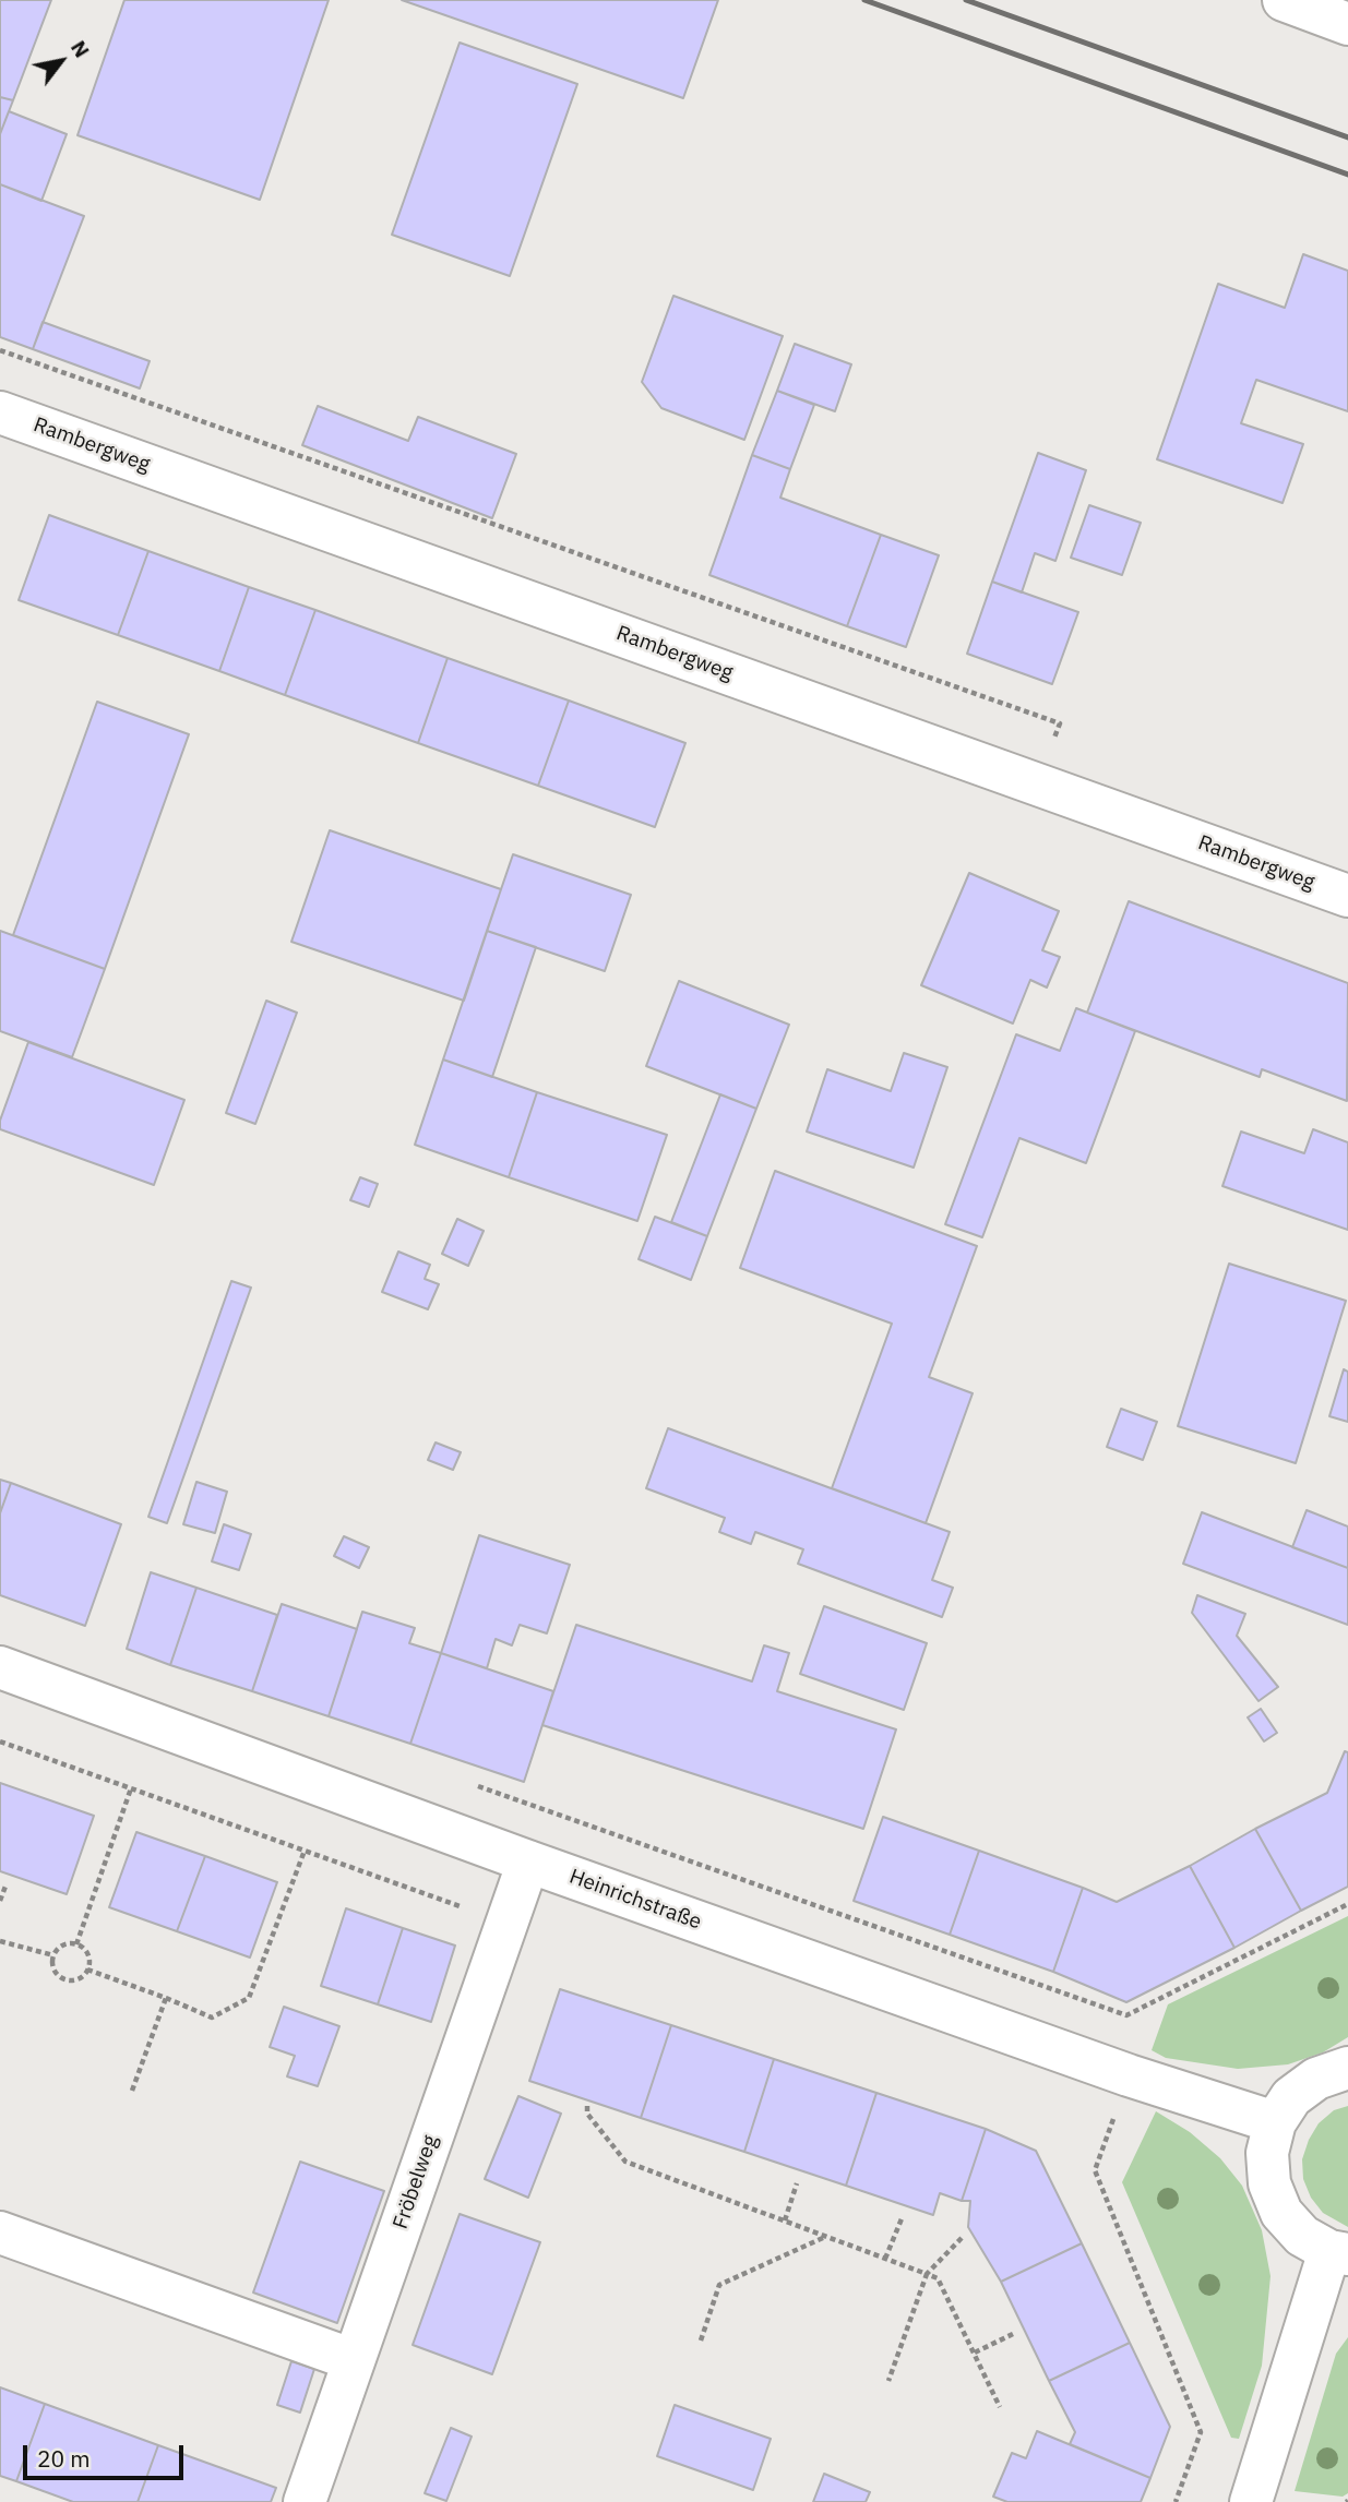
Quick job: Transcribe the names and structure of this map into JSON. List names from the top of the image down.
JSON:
{
  "streets": {
    "street": ["Rambergweg", "Heinrichstraße", "Fröbelweg"]
  },
  "crossings": [
    ["Heinrichstraße", "Fröbelweg"]
  ],
  "scale_bar": "20 m",
  "north": "top right"
}
